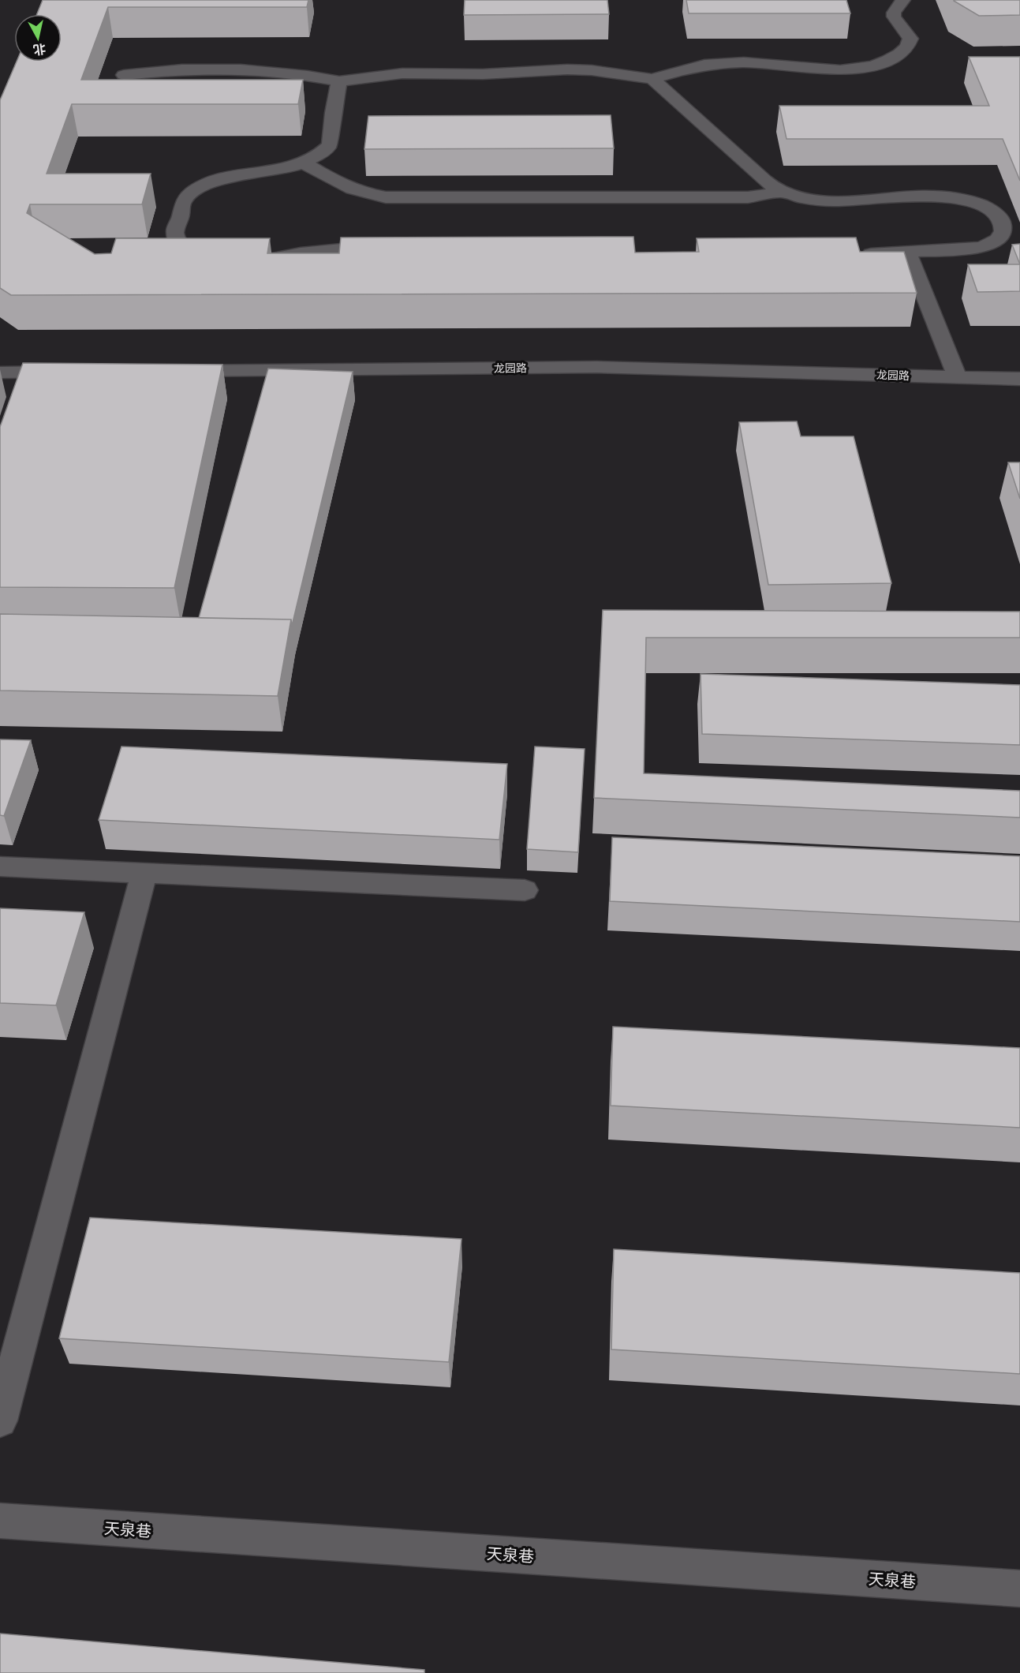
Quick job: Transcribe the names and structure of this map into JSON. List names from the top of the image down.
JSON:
{
  "streets": {
    "street": ["龙园路", "天泉巷"]
  },
  "north": "bottom"
}
